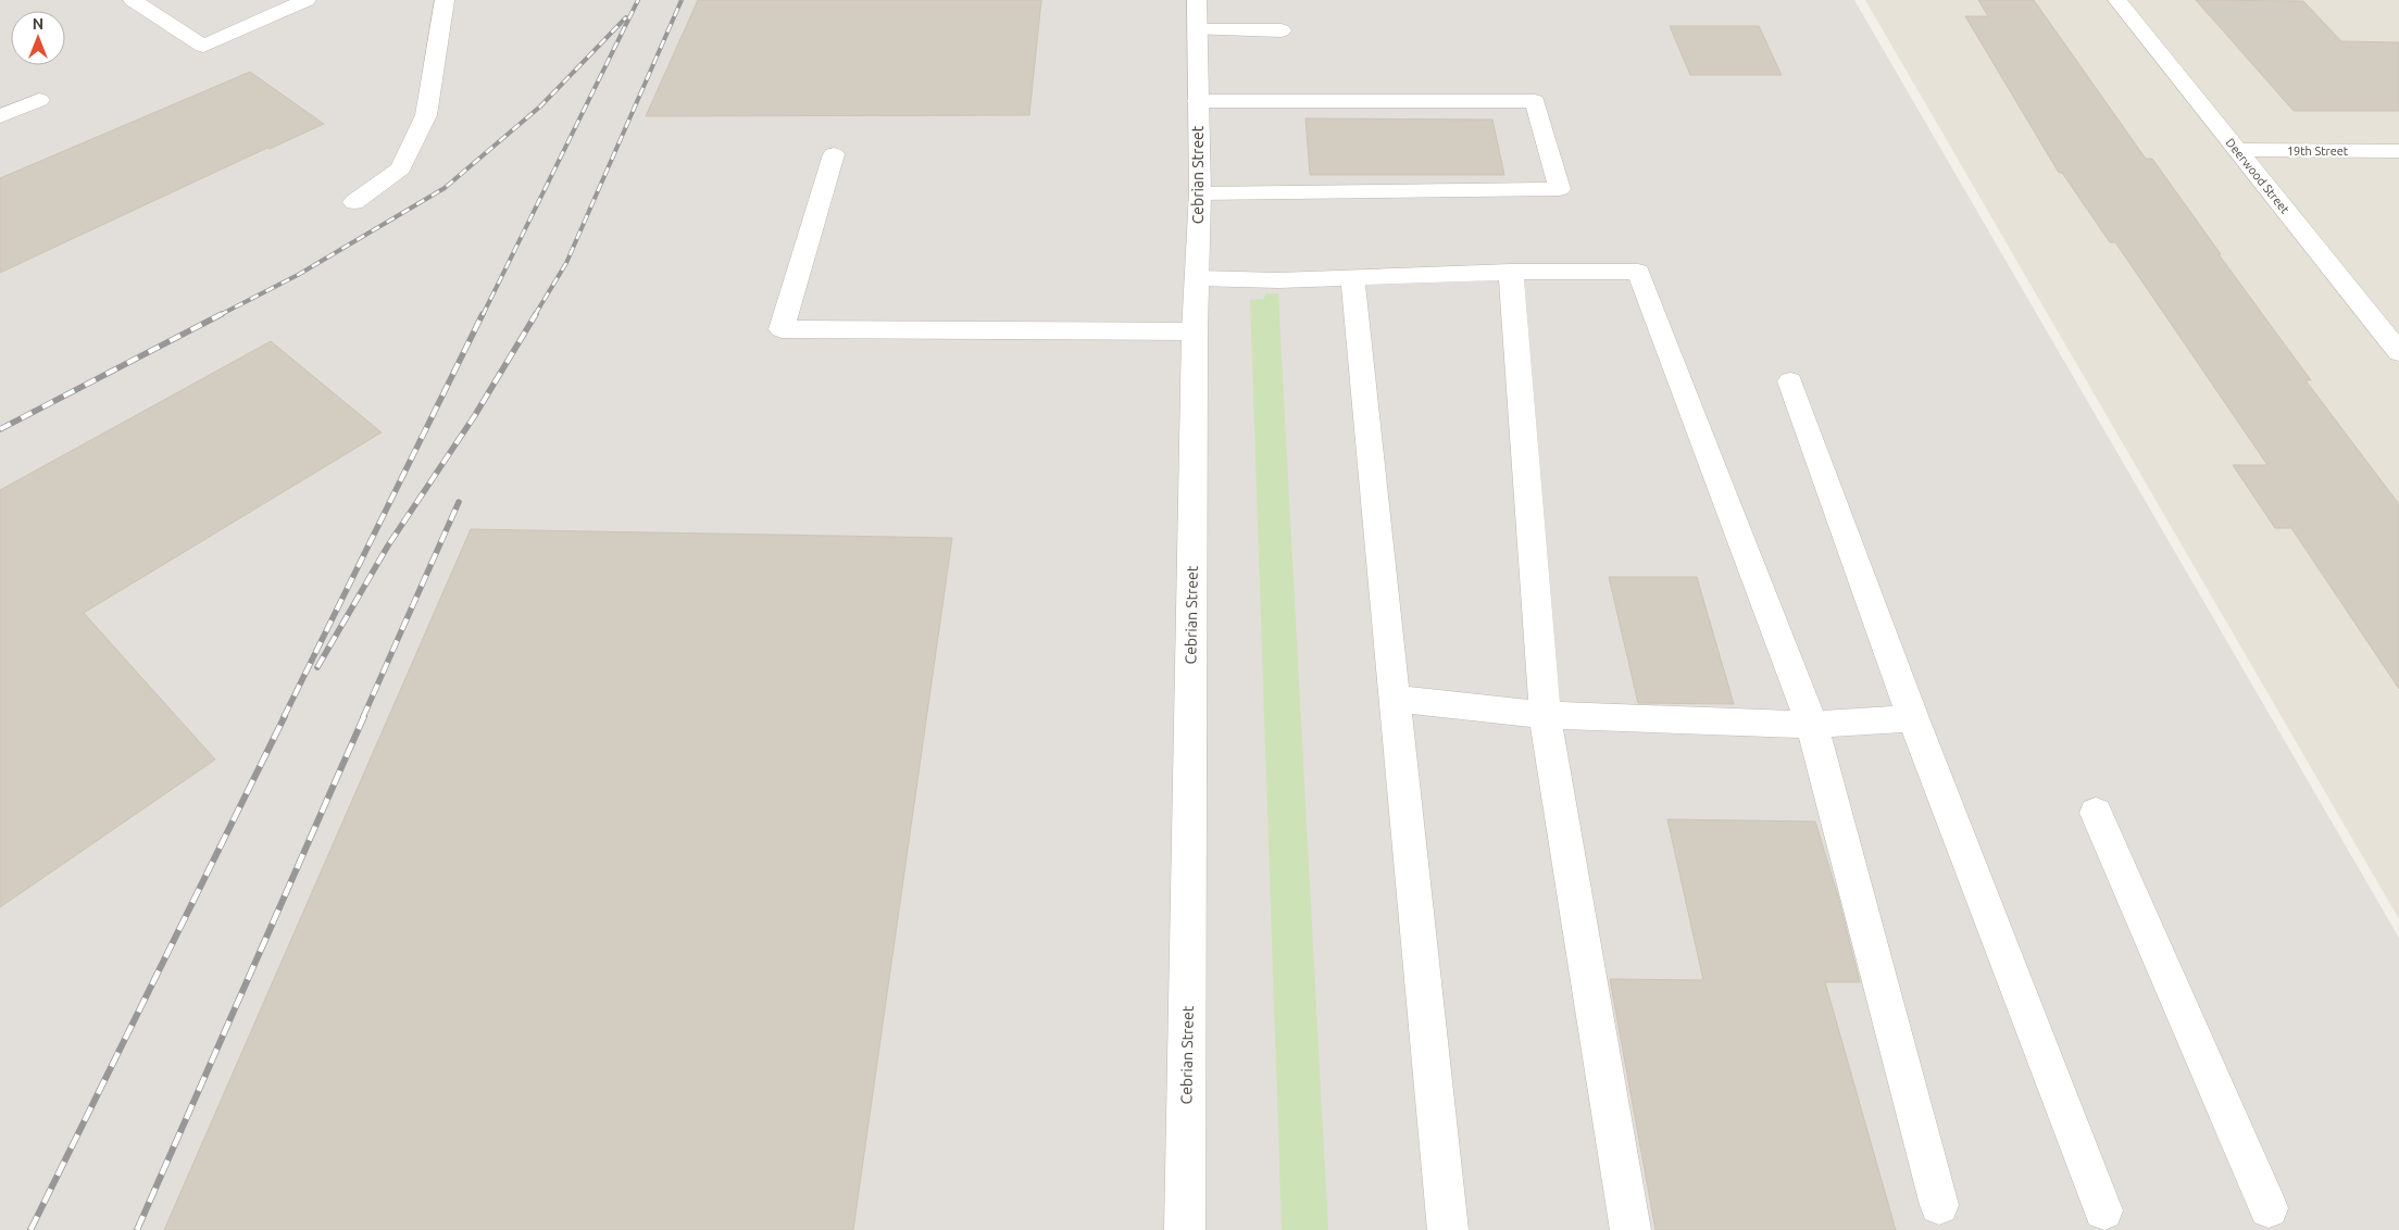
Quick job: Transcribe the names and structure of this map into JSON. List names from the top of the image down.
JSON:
{
  "streets": {
    "street": ["19th Street", "Cebrian Street", "Deerwood Street"]
  },
  "crossings": [
    ["19th Street", "Deerwood Street"]
  ],
  "north": "top"
}
